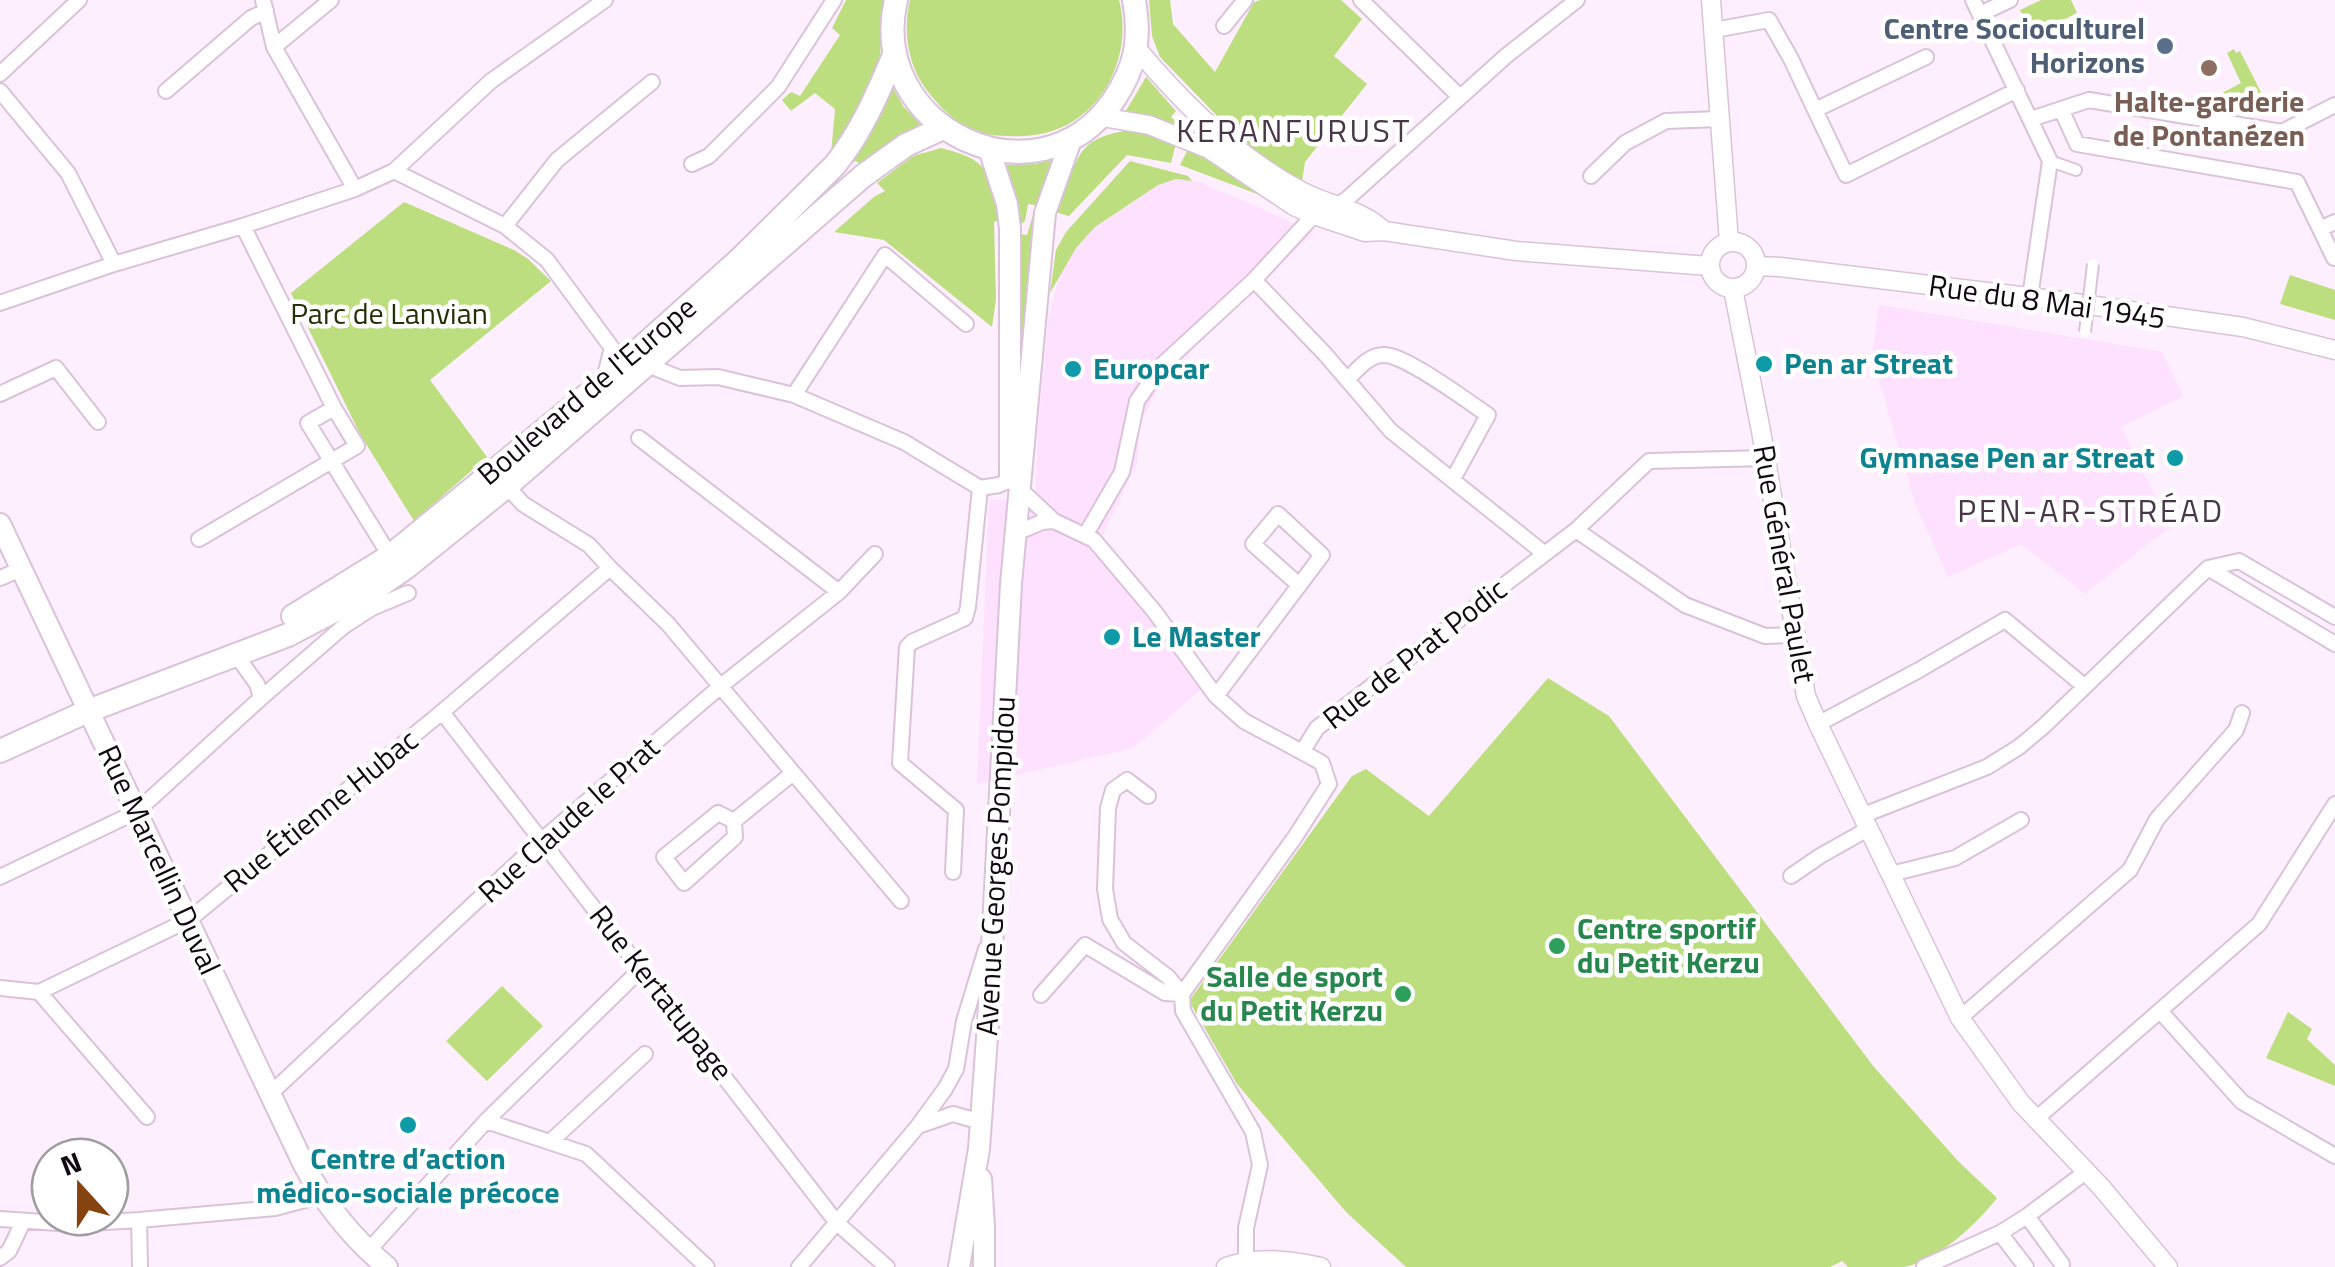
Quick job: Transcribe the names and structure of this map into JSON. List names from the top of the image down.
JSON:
{
  "streets": {
    "main road": ["Boulevard de l'Europe", "Rue Marcellin Duval", "Avenue Georges Pompidou"],
    "street": [
      "Rue du 8 Mai 1945",
      "Rue Général Paulet",
      "Rue de Prat Podic",
      "Rue Étienne Hubac",
      "Rue Claude le Prat",
      "Rue Kertatupage"
    ]
  },
  "crossings": [
    ["Rue du 8 Mai 1945", "Rue Général Paulet"],
    ["Boulevard de l'Europe", "Rue Marcellin Duval"],
    ["Rue Général Paulet", "Rue de Prat Podic"],
    ["Rue Étienne Hubac", "Rue Marcellin Duval"],
    ["Rue Étienne Hubac", "Rue Kertatupage"],
    ["Rue Claude le Prat", "Rue Marcellin Duval"],
    ["Rue Claude le Prat", "Rue Kertatupage"]
  ],
  "districts": ["KERANFURUST", "PEN-AR-STRÉAD"],
  "parks": ["Parc de Lanvian"],
  "places": [
    "Centre Socioculturel Horizons",
    "Halte-garderie de Pontanézen",
    "Pen ar Streat",
    "Europcar",
    "Gymnase Pen ar Streat",
    "Le Master",
    "Centre sportif du Petit Kerzu",
    "Salle de sport du Petit Kerzu",
    "Centre d’action médico-sociale précoce"
  ],
  "north": "top"
}
